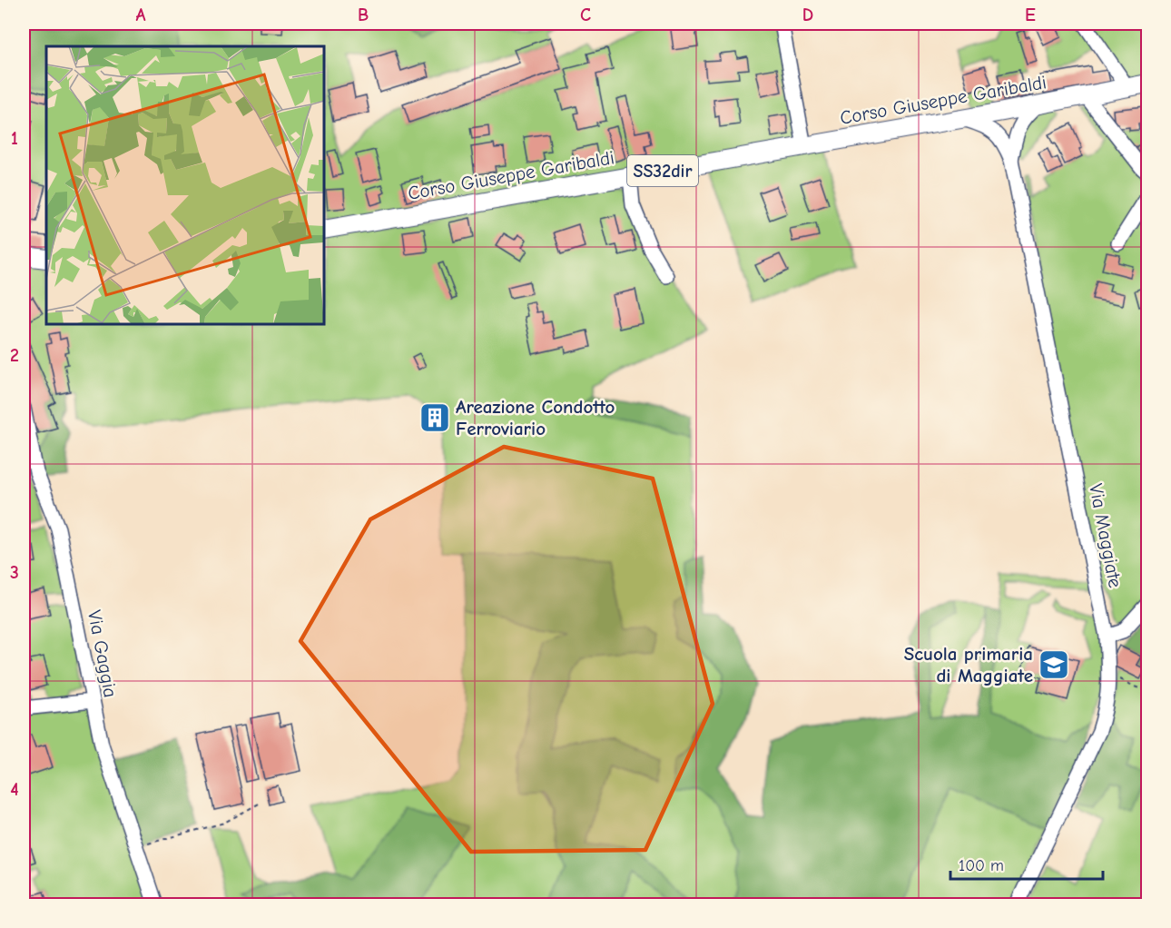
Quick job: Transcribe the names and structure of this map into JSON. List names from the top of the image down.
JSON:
{
  "streets": {
    "main road": ["Corso Giuseppe Garibaldi", "SS32dir"],
    "street": ["Via Maggiate", "Via Gaggia"]
  },
  "crossings": [
    ["Corso Giuseppe Garibaldi", "Via Maggiate"]
  ],
  "places": {
    "building": ["Areazione Condotto Ferroviario"],
    "school or university": ["Scuola primaria di Maggiate"]
  },
  "scale_bar": "100 m",
  "grid": {
    "columns": [
      "A",
      "B",
      "C",
      "D",
      "E"
    ],
    "rows": [
      "1",
      "2",
      "3",
      "4"
    ]
  }
}
